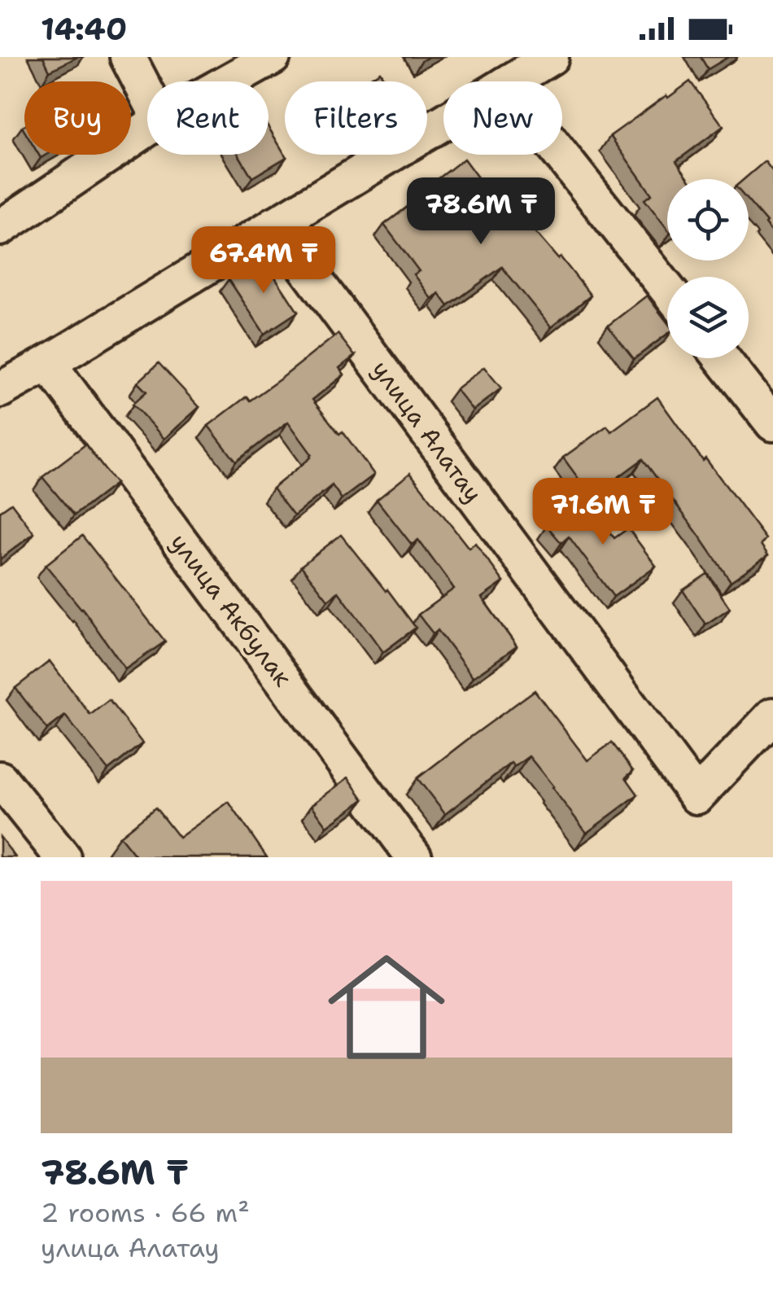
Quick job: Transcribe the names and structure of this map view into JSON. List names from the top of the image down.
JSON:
{
  "streets": {
    "street": ["улица Алатау", "улица Акбулак"]
  },
  "page": {
    "status": "14:40",
    "chip": [
      "Buy",
      "Rent",
      "Filters",
      "New"
    ],
    "price": ["78.6M ₸", "67.4M ₸", "71.6M ₸"],
    "list": [
      {
        "name": "78.6M ₸",
        "note": "2 rooms · 66 m² · улица Алатау"
      }
    ]
  }
}
